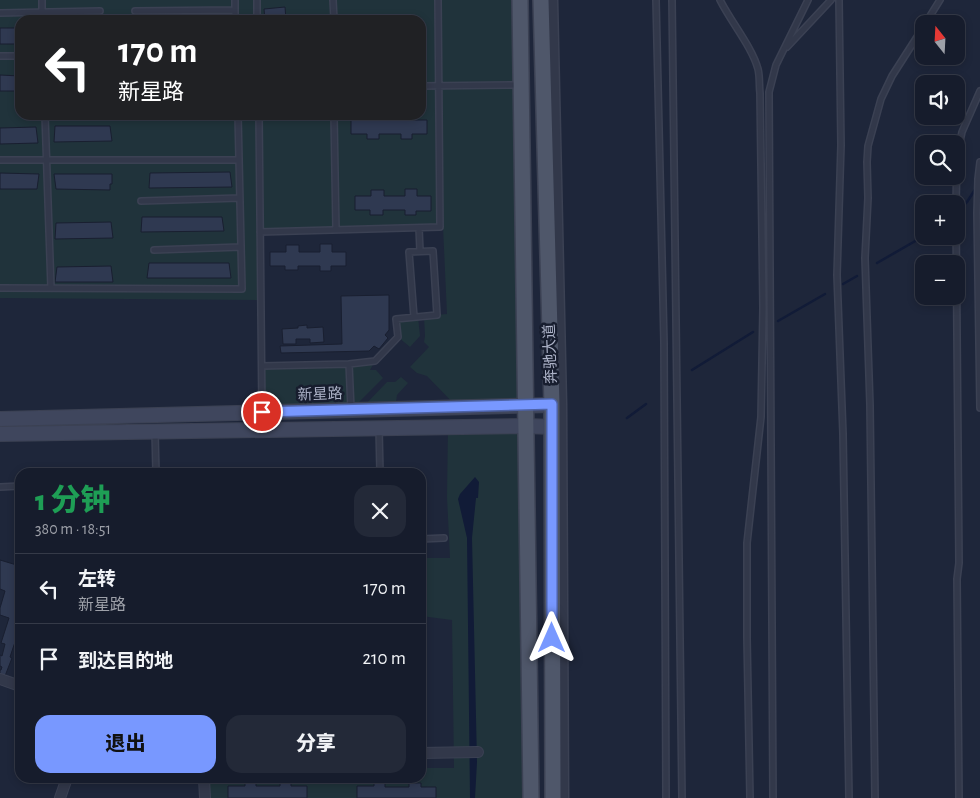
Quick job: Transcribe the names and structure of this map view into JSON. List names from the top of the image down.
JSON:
{
  "streets": {
    "main road": ["奔驰大道", "新星路"]
  },
  "crossings": [
    ["奔驰大道", "新星路"]
  ],
  "north": "top",
  "page": {
    "map_buttons": ["+", "−"],
    "turn": ["170 m", "新星路"],
    "heading": ["1 分钟", "380 m · 18:51"],
    "list": [
      {
        "name": "左转",
        "note": "新星路",
        "value": "170 m"
      },
      {
        "name": "到达目的地",
        "value": "210 m"
      }
    ],
    "buttons": ["退出", "分享"]
  }
}
